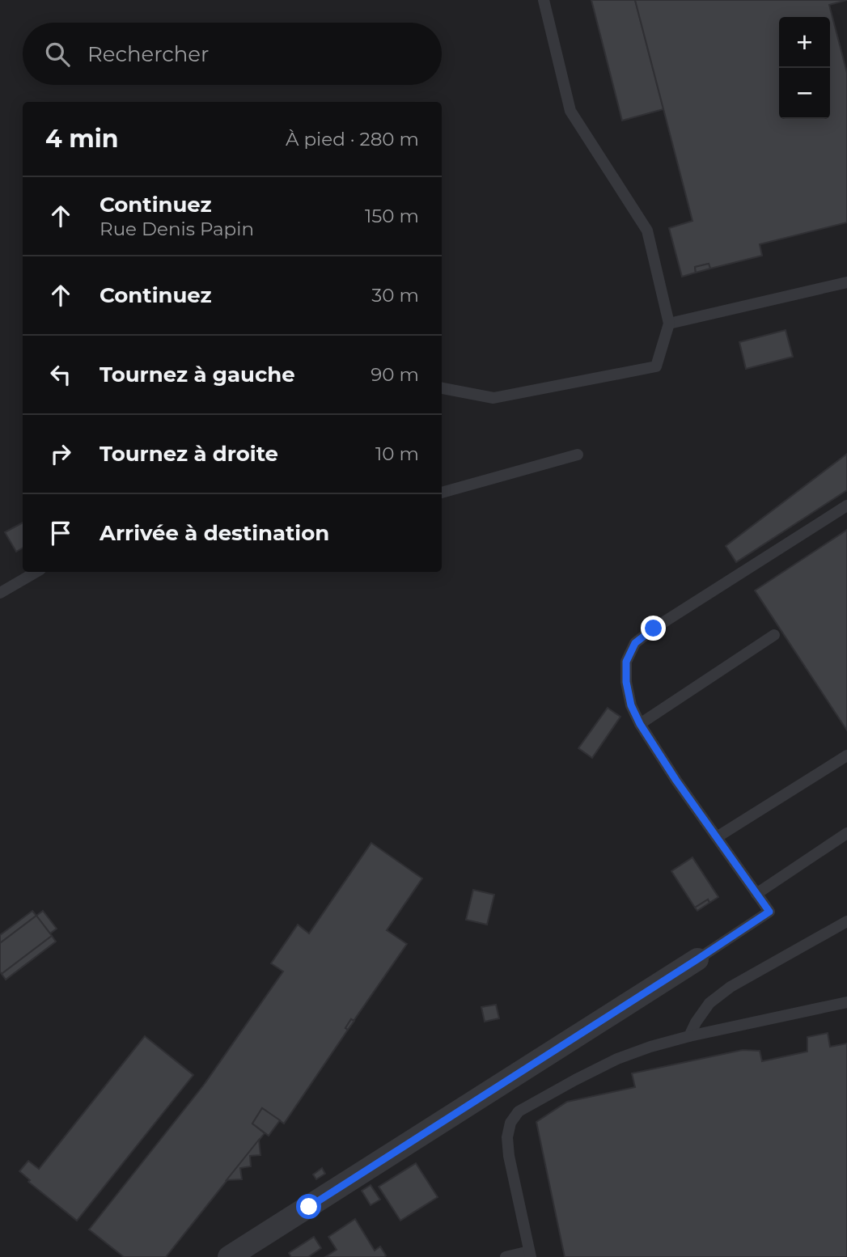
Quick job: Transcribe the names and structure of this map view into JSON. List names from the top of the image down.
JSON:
{
  "page": {
    "map_buttons": ["+", "−"],
    "search": "Rechercher",
    "heading": ["4 min", "À pied · 280 m"],
    "list": [
      ["Continuez", "Rue Denis Papin", "150 m"],
      ["Continuez", "30 m"],
      ["Tournez à gauche", "90 m"],
      ["Tournez à droite", "10 m"],
      "Arrivée à destination"
    ]
  }
}
